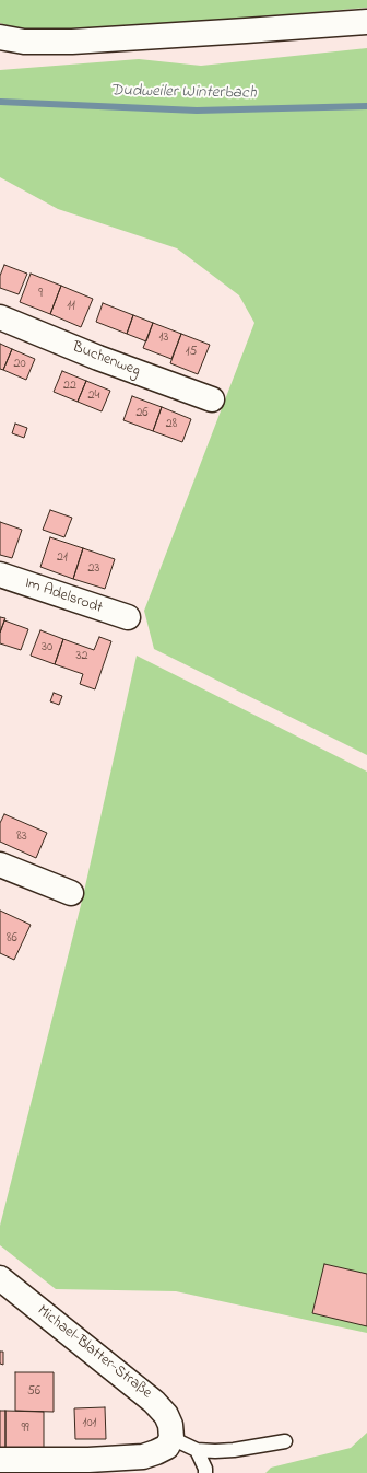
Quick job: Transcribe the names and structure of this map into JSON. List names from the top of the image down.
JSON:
{
  "streets": {
    "street": ["Buchenweg", "Im Adelsrodt", "Michael-Blatter-Straße"]
  },
  "water": ["Dudweiler Winterbach"],
  "house_numbers": [
    "9",
    "11",
    "13",
    "15",
    "20",
    "22",
    "24",
    "26",
    "28",
    "21",
    "23",
    "30",
    "32",
    "83",
    "86",
    "56",
    "101",
    "99"
  ]
}
